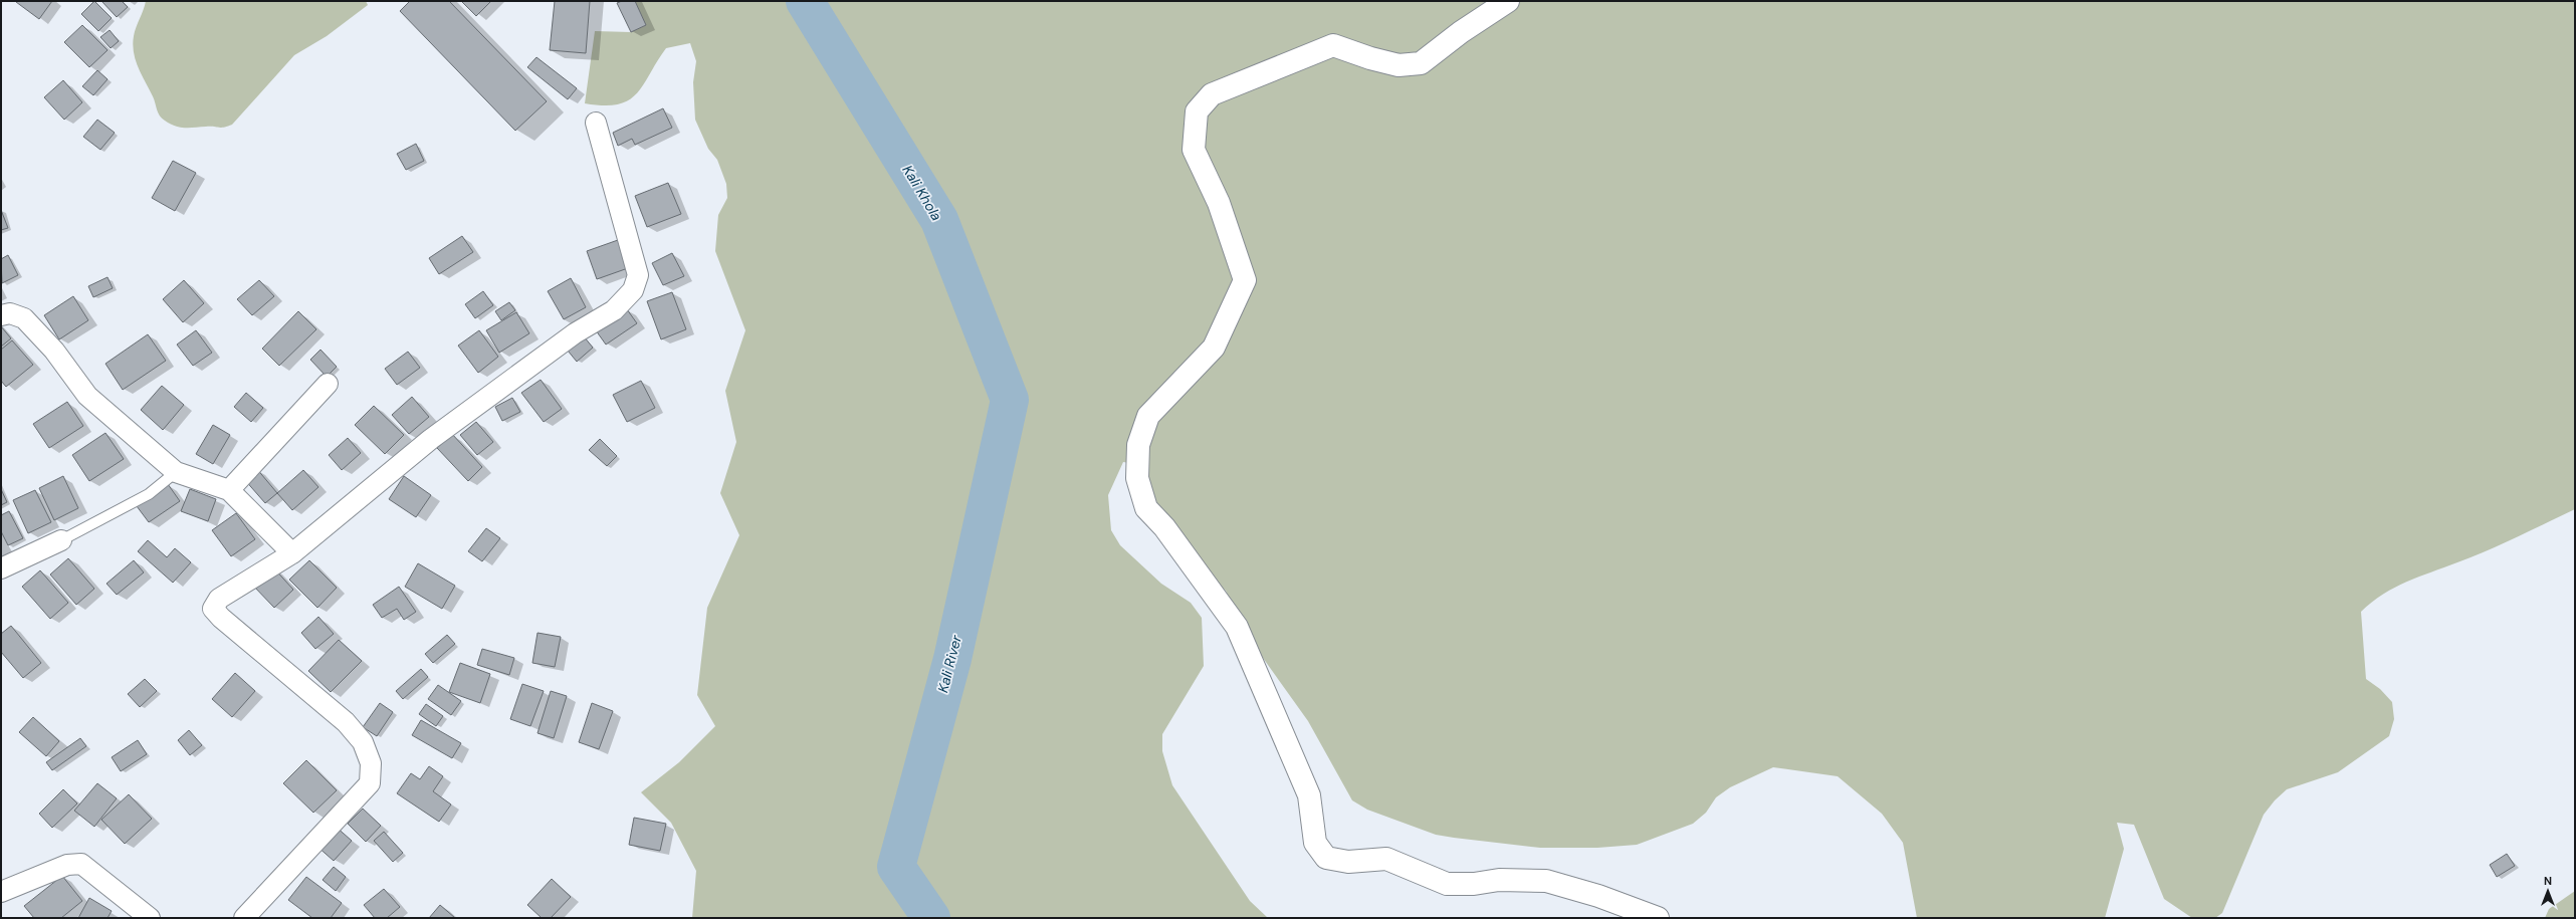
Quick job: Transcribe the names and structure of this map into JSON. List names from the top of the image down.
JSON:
{
  "water": ["Kali Khola", "Kali River"],
  "north": "top"
}
